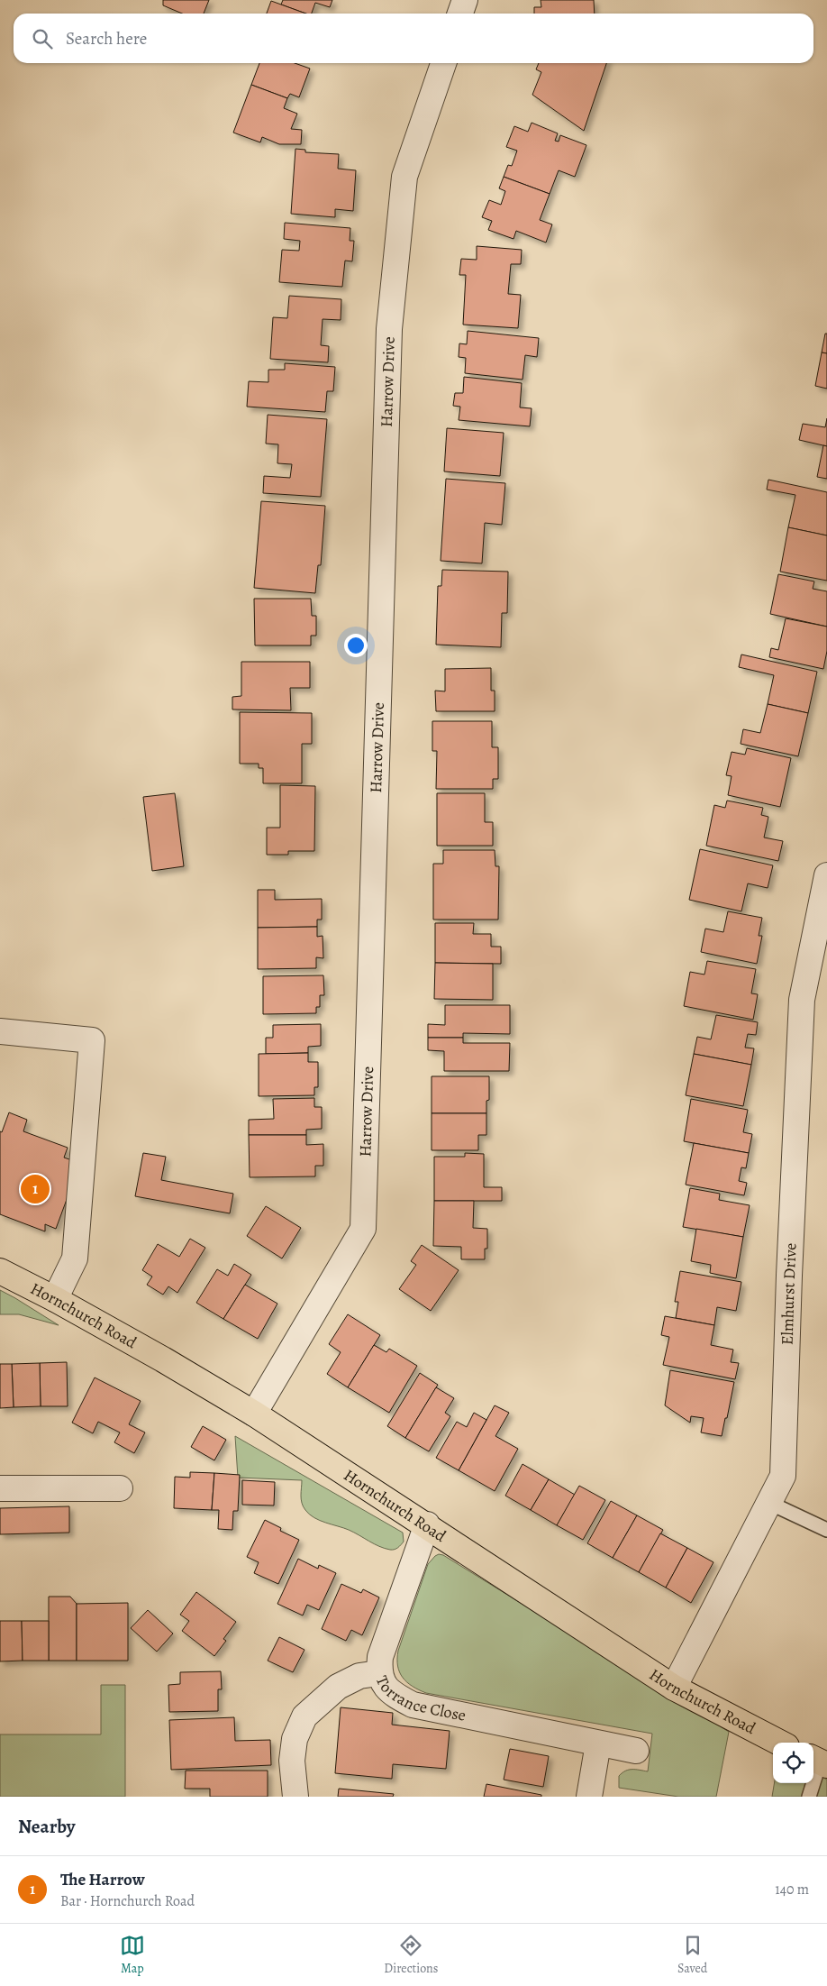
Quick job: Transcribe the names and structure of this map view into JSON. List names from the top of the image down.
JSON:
{
  "streets": {
    "main road": ["Hornchurch Road"],
    "street": ["Harrow Drive", "Elmhurst Drive", "Torrance Close"]
  },
  "crossings": [
    ["Harrow Drive", "Hornchurch Road"],
    ["Elmhurst Drive", "Hornchurch Road"],
    ["Hornchurch Road", "Torrance Close"]
  ],
  "page": {
    "search": "Search here",
    "pins": "1",
    "heading": "Nearby",
    "list": [
      {
        "mark": "1",
        "name": "The Harrow",
        "note": "Bar · Hornchurch Road",
        "value": "140 m"
      }
    ],
    "nav": ["Map", "Directions", "Saved"]
  }
}
